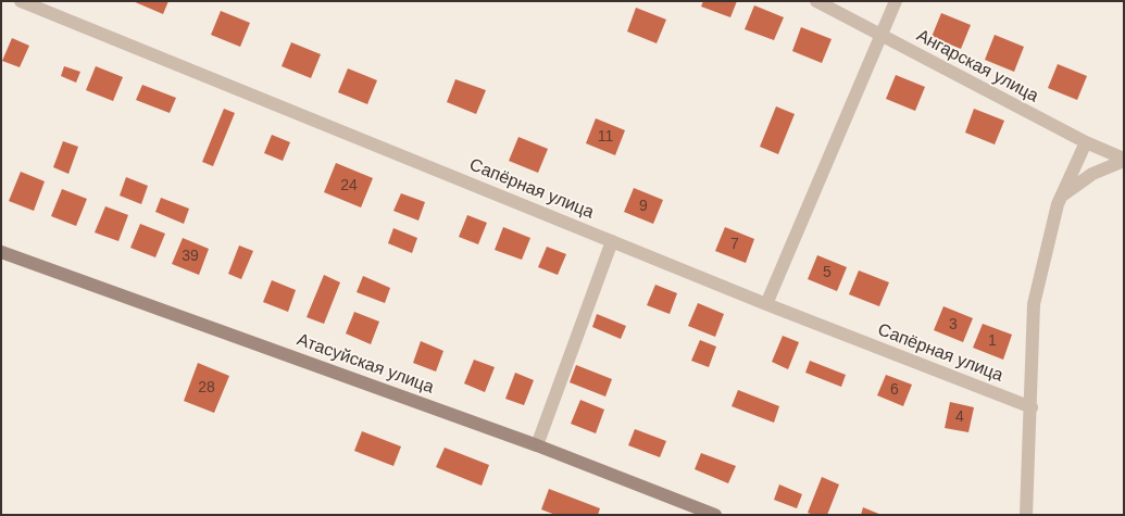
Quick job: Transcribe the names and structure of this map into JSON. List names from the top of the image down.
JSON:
{
  "streets": {
    "street": ["Ангарская улица", "Сапёрная улица", "Атасуйская улица"]
  },
  "house_numbers": [
    "11",
    "24",
    "9",
    "7",
    "39",
    "5",
    "3",
    "1",
    "28",
    "6",
    "4"
  ]
}
